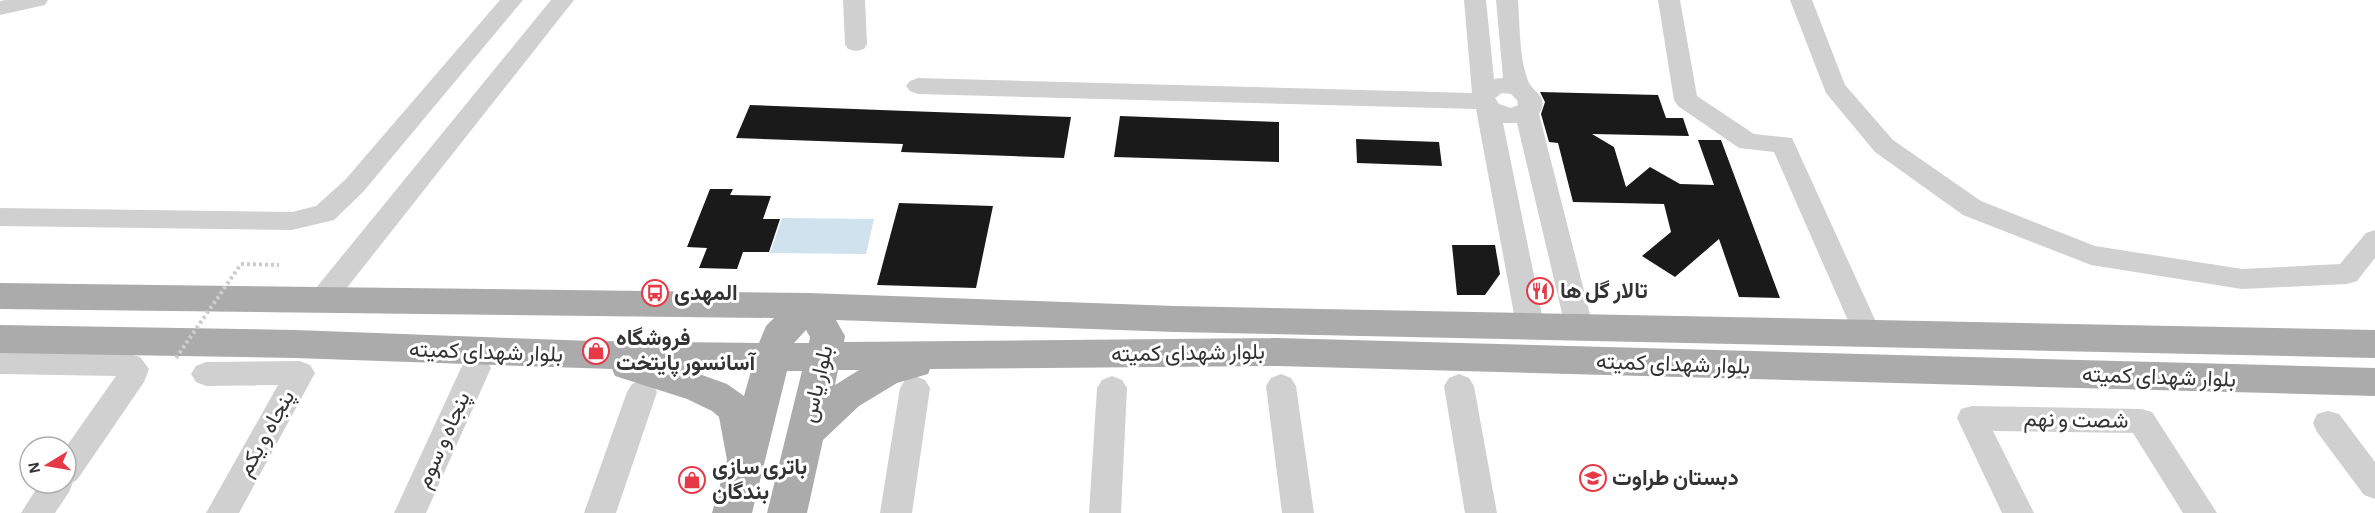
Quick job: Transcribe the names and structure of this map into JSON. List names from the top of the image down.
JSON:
{
  "streets": {
    "main road": ["بلوار شهدای کمیته", "بلوار یاس"],
    "street": ["شصت و نهم", "پنجاه و یکم", "پنجاه و سوم"]
  },
  "crossings": [
    ["بلوار شهدای کمیته", "بلوار یاس"]
  ],
  "places": {
    "restaurant": ["تالار گل ها"],
    "bus stop": ["المهدی"],
    "shop": ["فروشگاه آسانسور پایتخت", "باتری سازی بندگان"],
    "school or university": ["دبستان طراوت"]
  },
  "north": "left"
}
